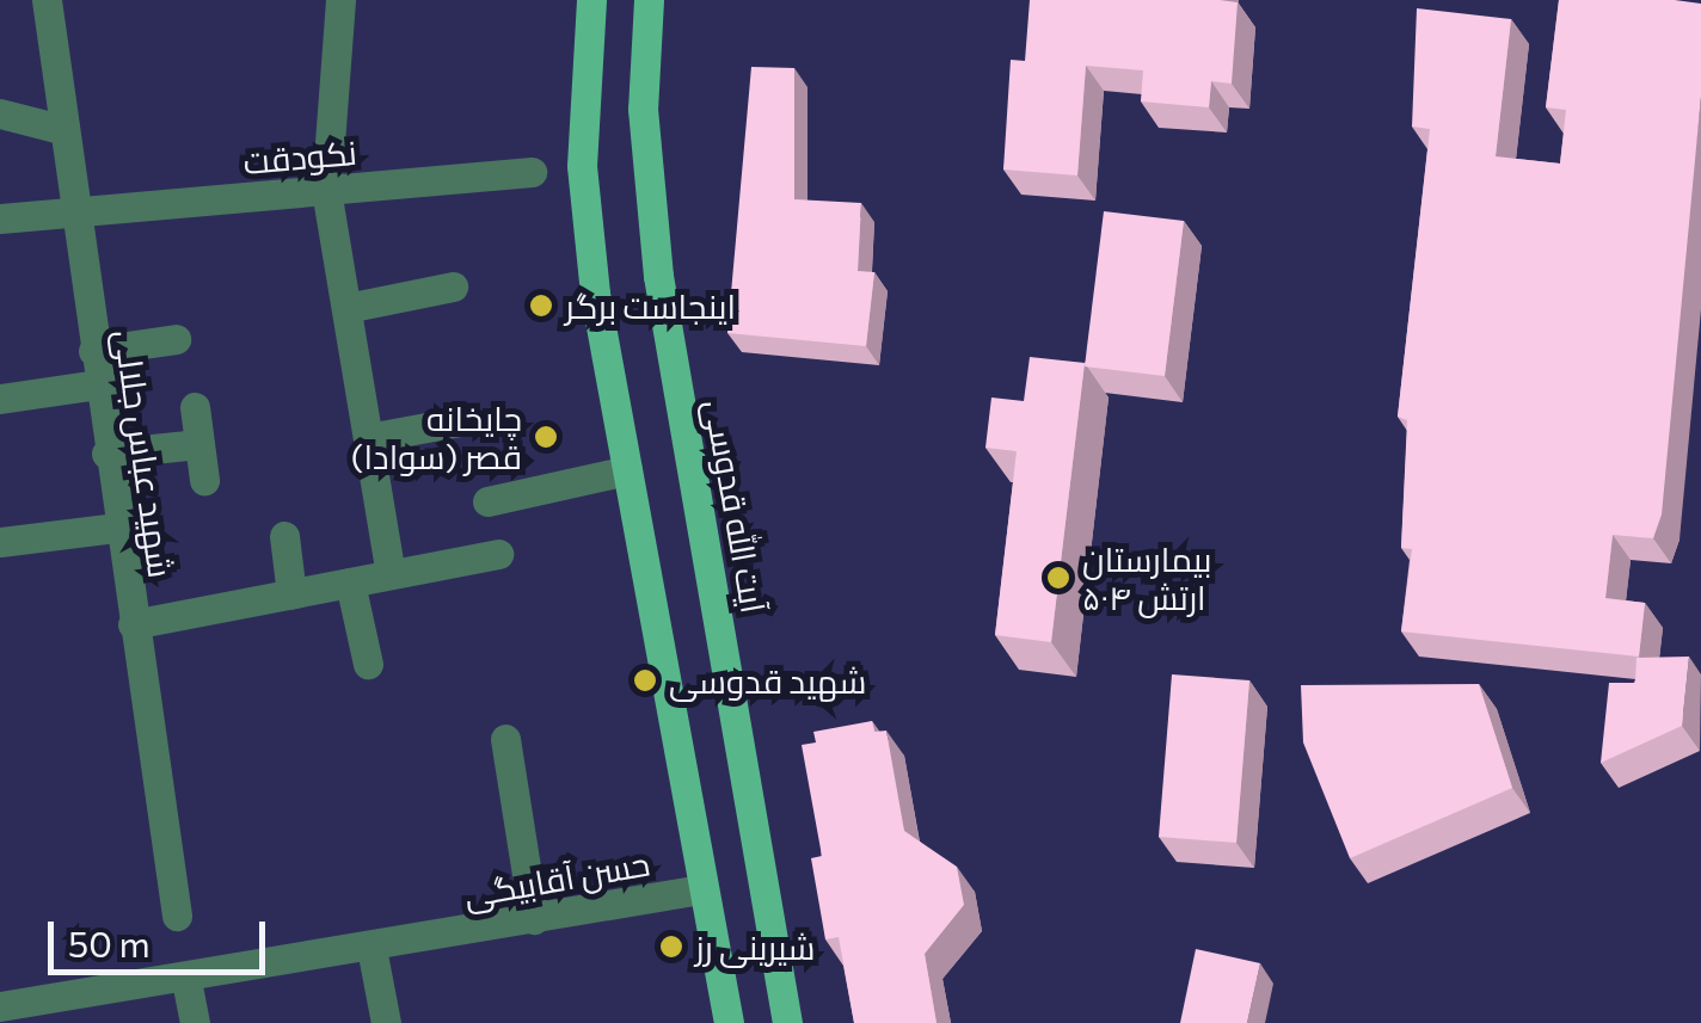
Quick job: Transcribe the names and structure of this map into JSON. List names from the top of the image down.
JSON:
{
  "streets": {
    "main road": ["آیت الله قدوسی"],
    "street": ["نکودقت", "شهید عباس جلالی", "حسن آقابیگی"]
  },
  "crossings": [
    ["نکودقت", "شهید عباس جلالی"]
  ],
  "places": [
    "اینجاست برگر",
    "چایخانه قصر (سوادا)",
    "بیمارستان ۵۰۴ ارتش",
    "شهید قدوسی",
    "شیرینی رز"
  ],
  "scale_bar": "50 m"
}
